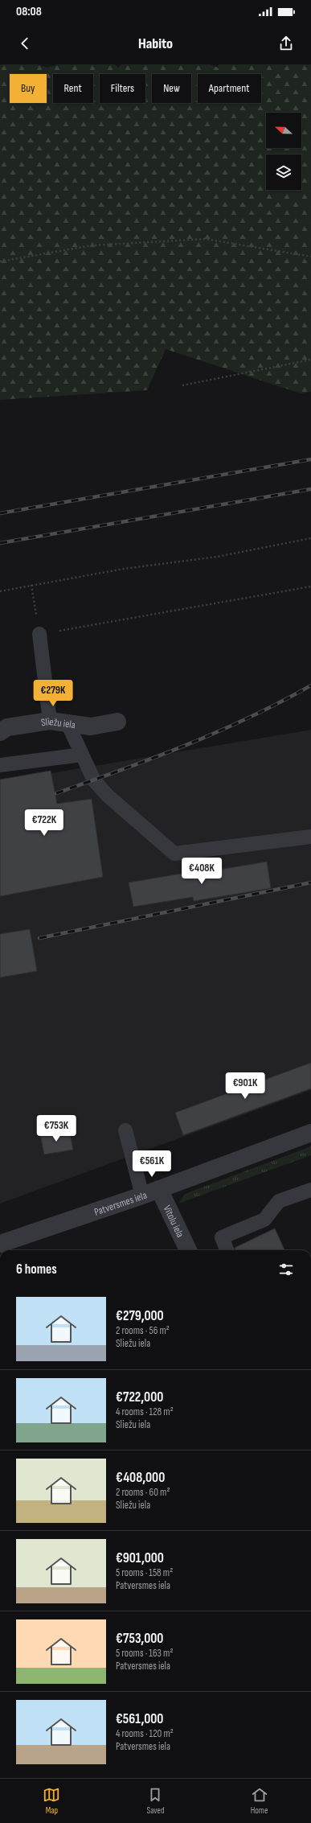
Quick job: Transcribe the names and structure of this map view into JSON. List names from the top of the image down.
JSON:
{
  "streets": {
    "street": ["Sliežu iela", "Patversmes iela", "Vītolu iela"]
  },
  "crossings": [
    ["Patversmes iela", "Vītolu iela"]
  ],
  "north": "left",
  "page": {
    "status": "08:08",
    "header": "Habito",
    "chip": [
      "Buy",
      "Rent",
      "Filters",
      "New",
      "Apartment"
    ],
    "price": [
      "€279K",
      "€722K",
      "€408K",
      "€901K",
      "€753K",
      "€561K"
    ],
    "heading": "6 homes",
    "list": [
      {
        "name": "€279,000",
        "note": "2 rooms · 56 m² · Sliežu iela"
      },
      {
        "name": "€722,000",
        "note": "4 rooms · 128 m² · Sliežu iela"
      },
      {
        "name": "€408,000",
        "note": "2 rooms · 60 m² · Sliežu iela"
      },
      {
        "name": "€901,000",
        "note": "5 rooms · 158 m² · Patversmes iela"
      },
      {
        "name": "€753,000",
        "note": "5 rooms · 163 m² · Patversmes iela"
      },
      {
        "name": "€561,000",
        "note": "4 rooms · 120 m² · Patversmes iela"
      }
    ],
    "tabs": ["Map", "Saved", "Home"]
  }
}
